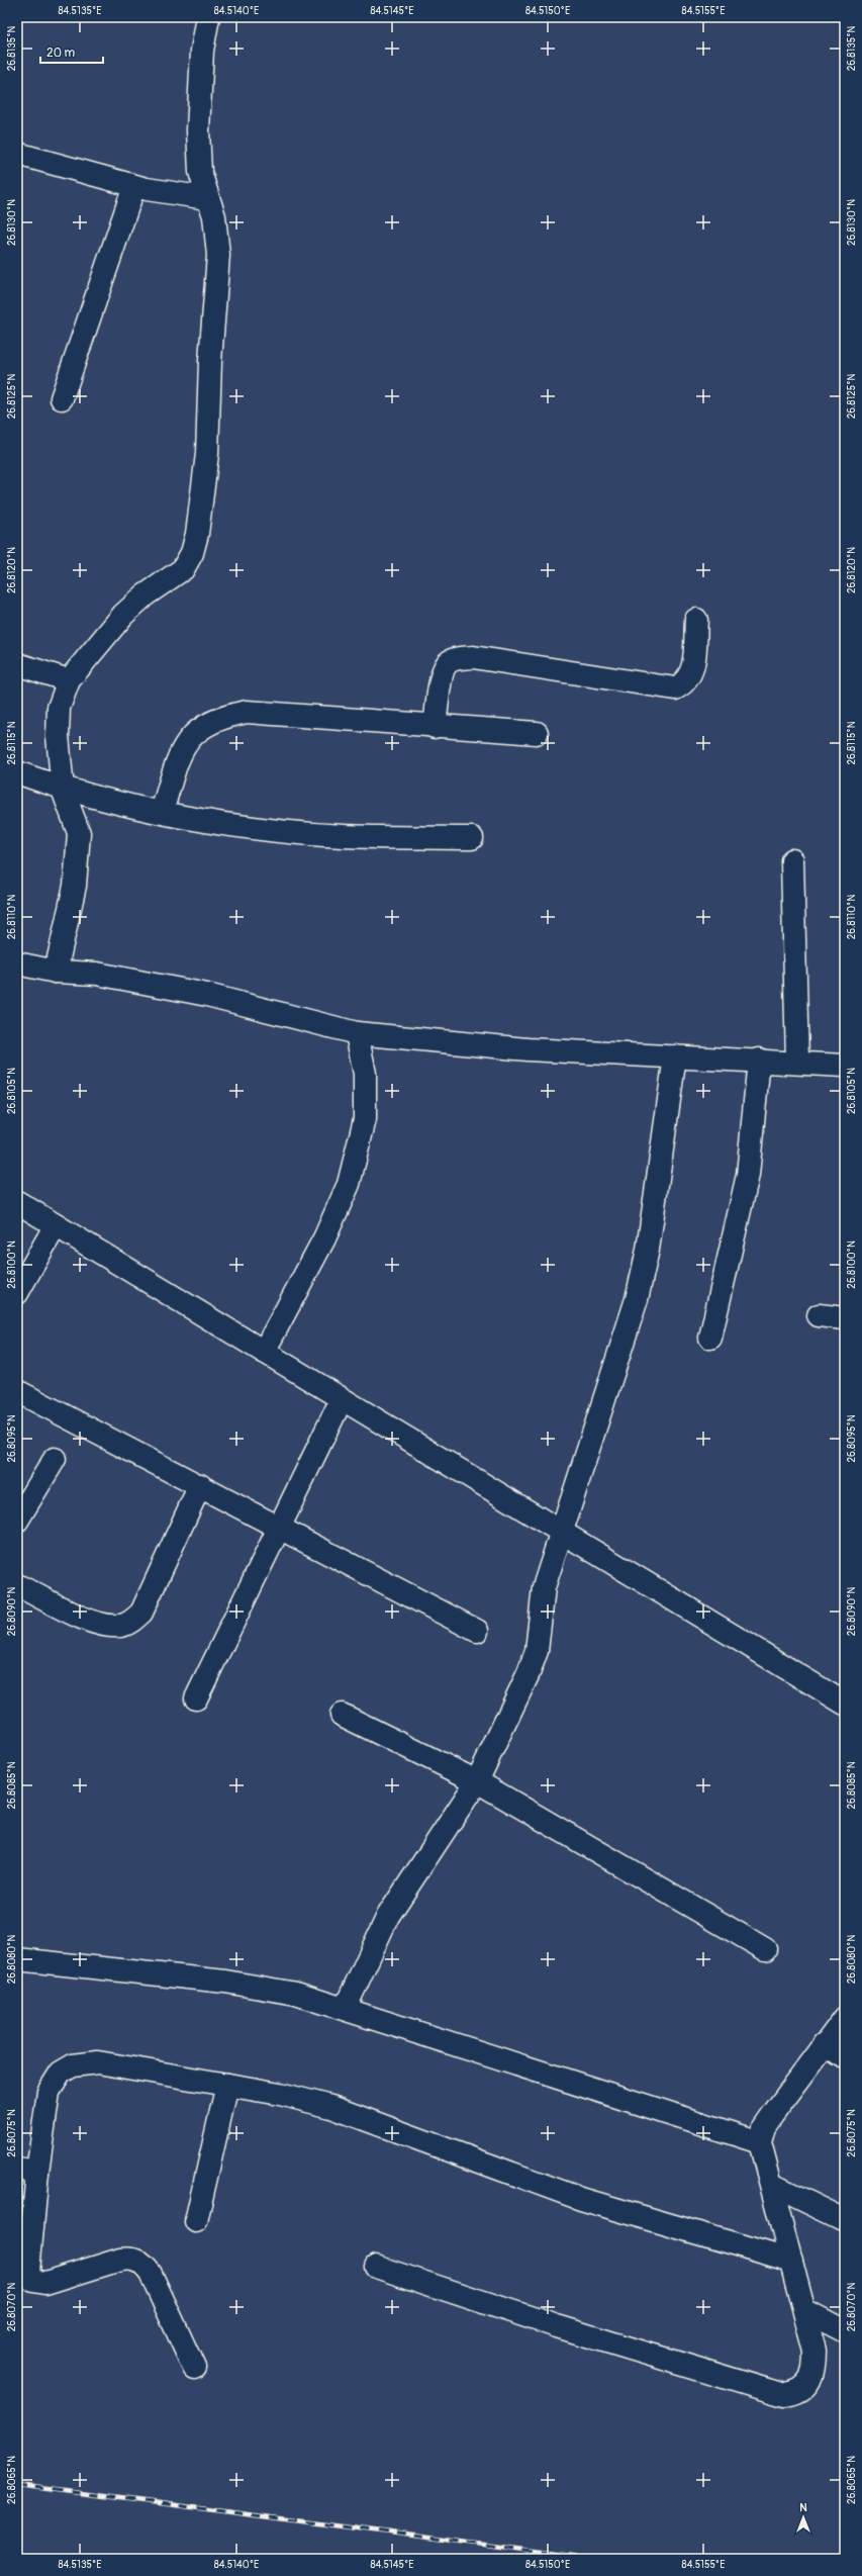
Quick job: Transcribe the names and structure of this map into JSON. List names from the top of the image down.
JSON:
{
  "scale_bar": "20 m",
  "north": "top",
  "coordinates": [
    "84.5135°E",
    "84.5140°E",
    "84.5145°E",
    "84.5150°E",
    "84.5155°E",
    "26.8135°N",
    "26.8130°N",
    "26.8125°N",
    "26.8120°N",
    "26.8115°N",
    "26.8110°N",
    "26.8105°N",
    "26.8100°N",
    "26.8095°N",
    "26.8090°N",
    "26.8085°N",
    "26.8080°N",
    "26.8075°N",
    "26.8070°N",
    "26.8065°N"
  ]
}
